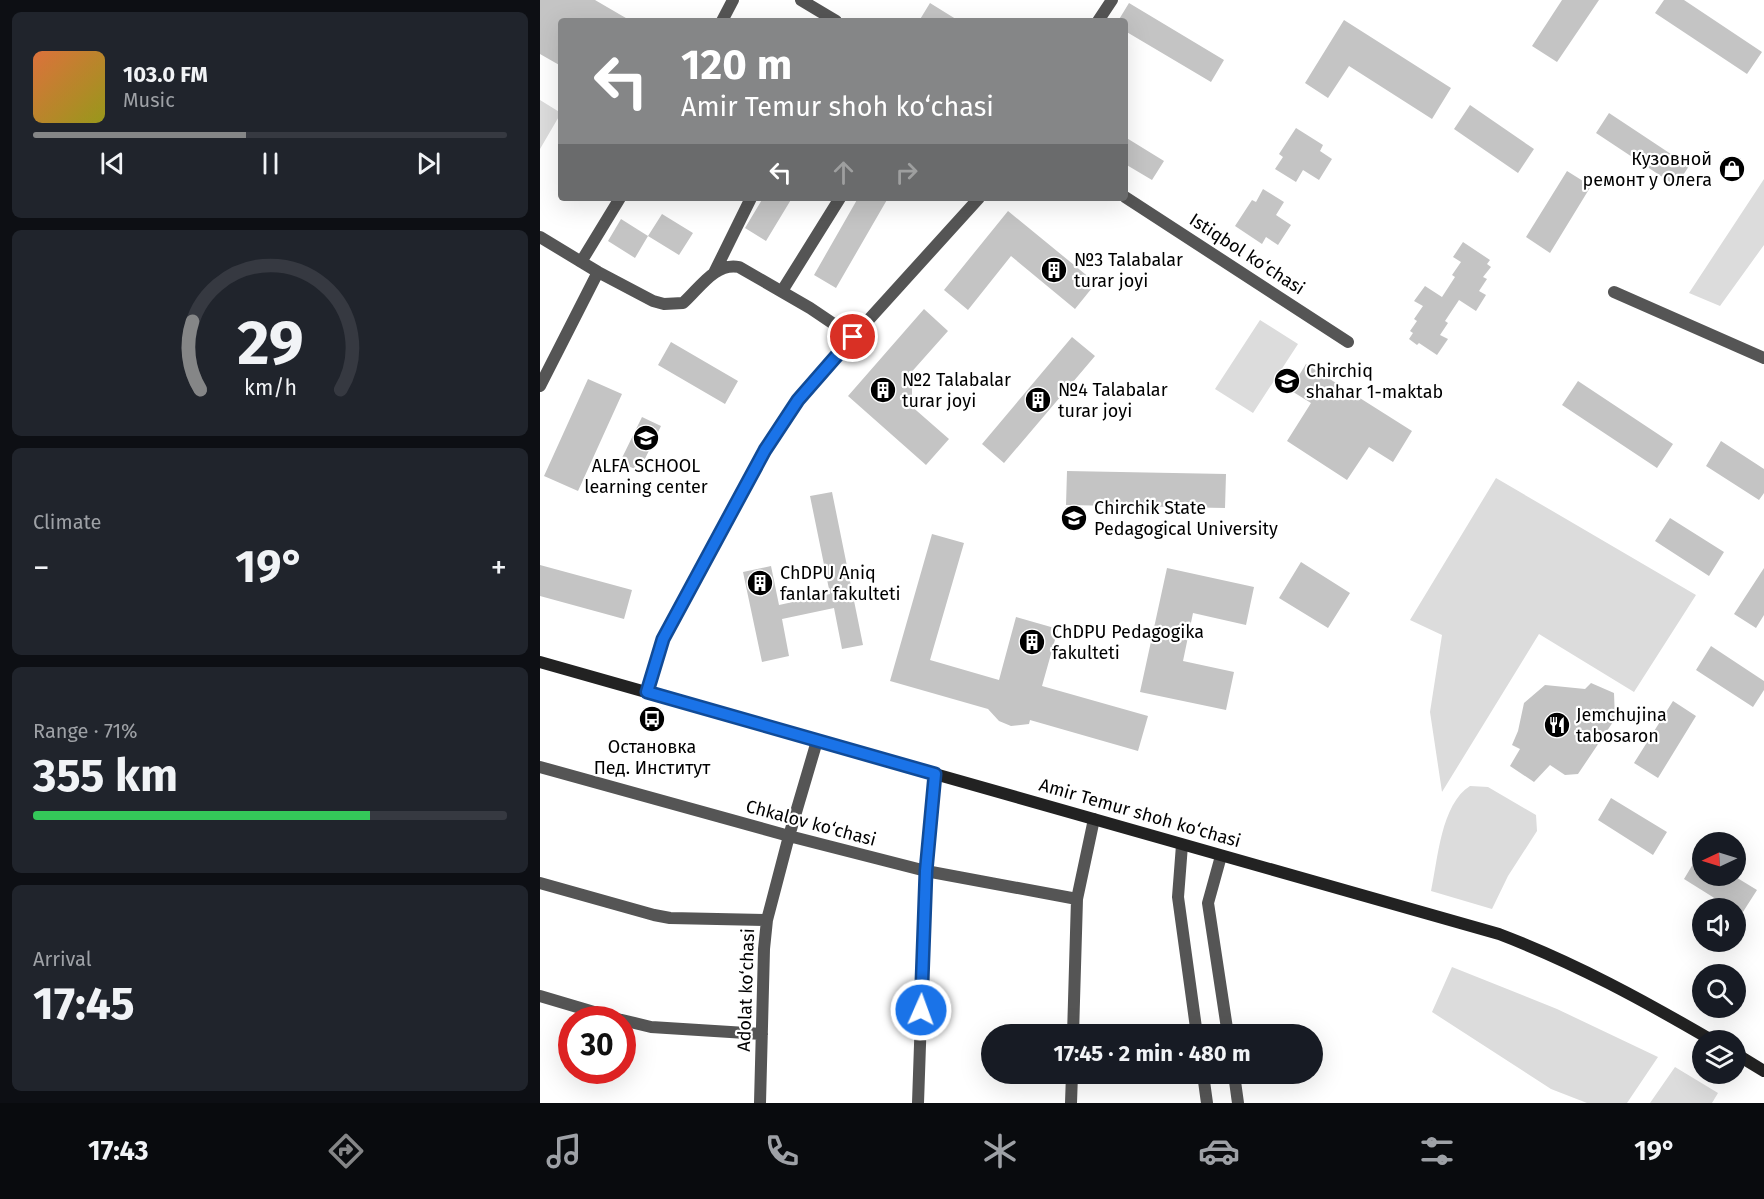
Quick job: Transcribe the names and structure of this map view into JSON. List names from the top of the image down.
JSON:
{
  "streets": {
    "main road": ["Amir Temur shoh ko‘chasi"],
    "street": ["Istiqbol ko‘chasi", "Chkalov ko‘chasi", "Adolat ko‘chasi"]
  },
  "crossings": [
    ["Amir Temur shoh ko‘chasi", "Adolat ko‘chasi"],
    ["Chkalov ko‘chasi", "Adolat ko‘chasi"]
  ],
  "places": {
    "shop": ["Кузовной ремонт у Олега"],
    "building": [
      "№3 Talabalar turar joyi",
      "№2 Talabalar turar joyi",
      "№4 Talabalar turar joyi",
      "ChDPU Aniq fanlar fakulteti",
      "ChDPU Pedagogika fakulteti"
    ],
    "school or university": ["Chirchiq shahar 1-maktab", "ALFA SCHOOL learning center", "Chirchik State Pedagogical University"],
    "bus stop": ["Остановка Пед. Институт"],
    "restaurant": ["Jemchujina tabosaron"]
  },
  "north": "left",
  "page": {
    "turn": ["120 m", "Amir Temur shoh ko‘chasi"],
    "song": ["103.0 FM", "Music"],
    "tile": [
      "Climate",
      ["Range · 71%", "355 km"],
      ["Arrival", "17:45"]
    ],
    "heat": ["−", "19°", "+"],
    "limit": "30",
    "trip": "17:45 · 2 min · 480 m",
    "tabs": ["17:43", "19°"],
    "gauge": ["29", "km/h"]
  }
}
